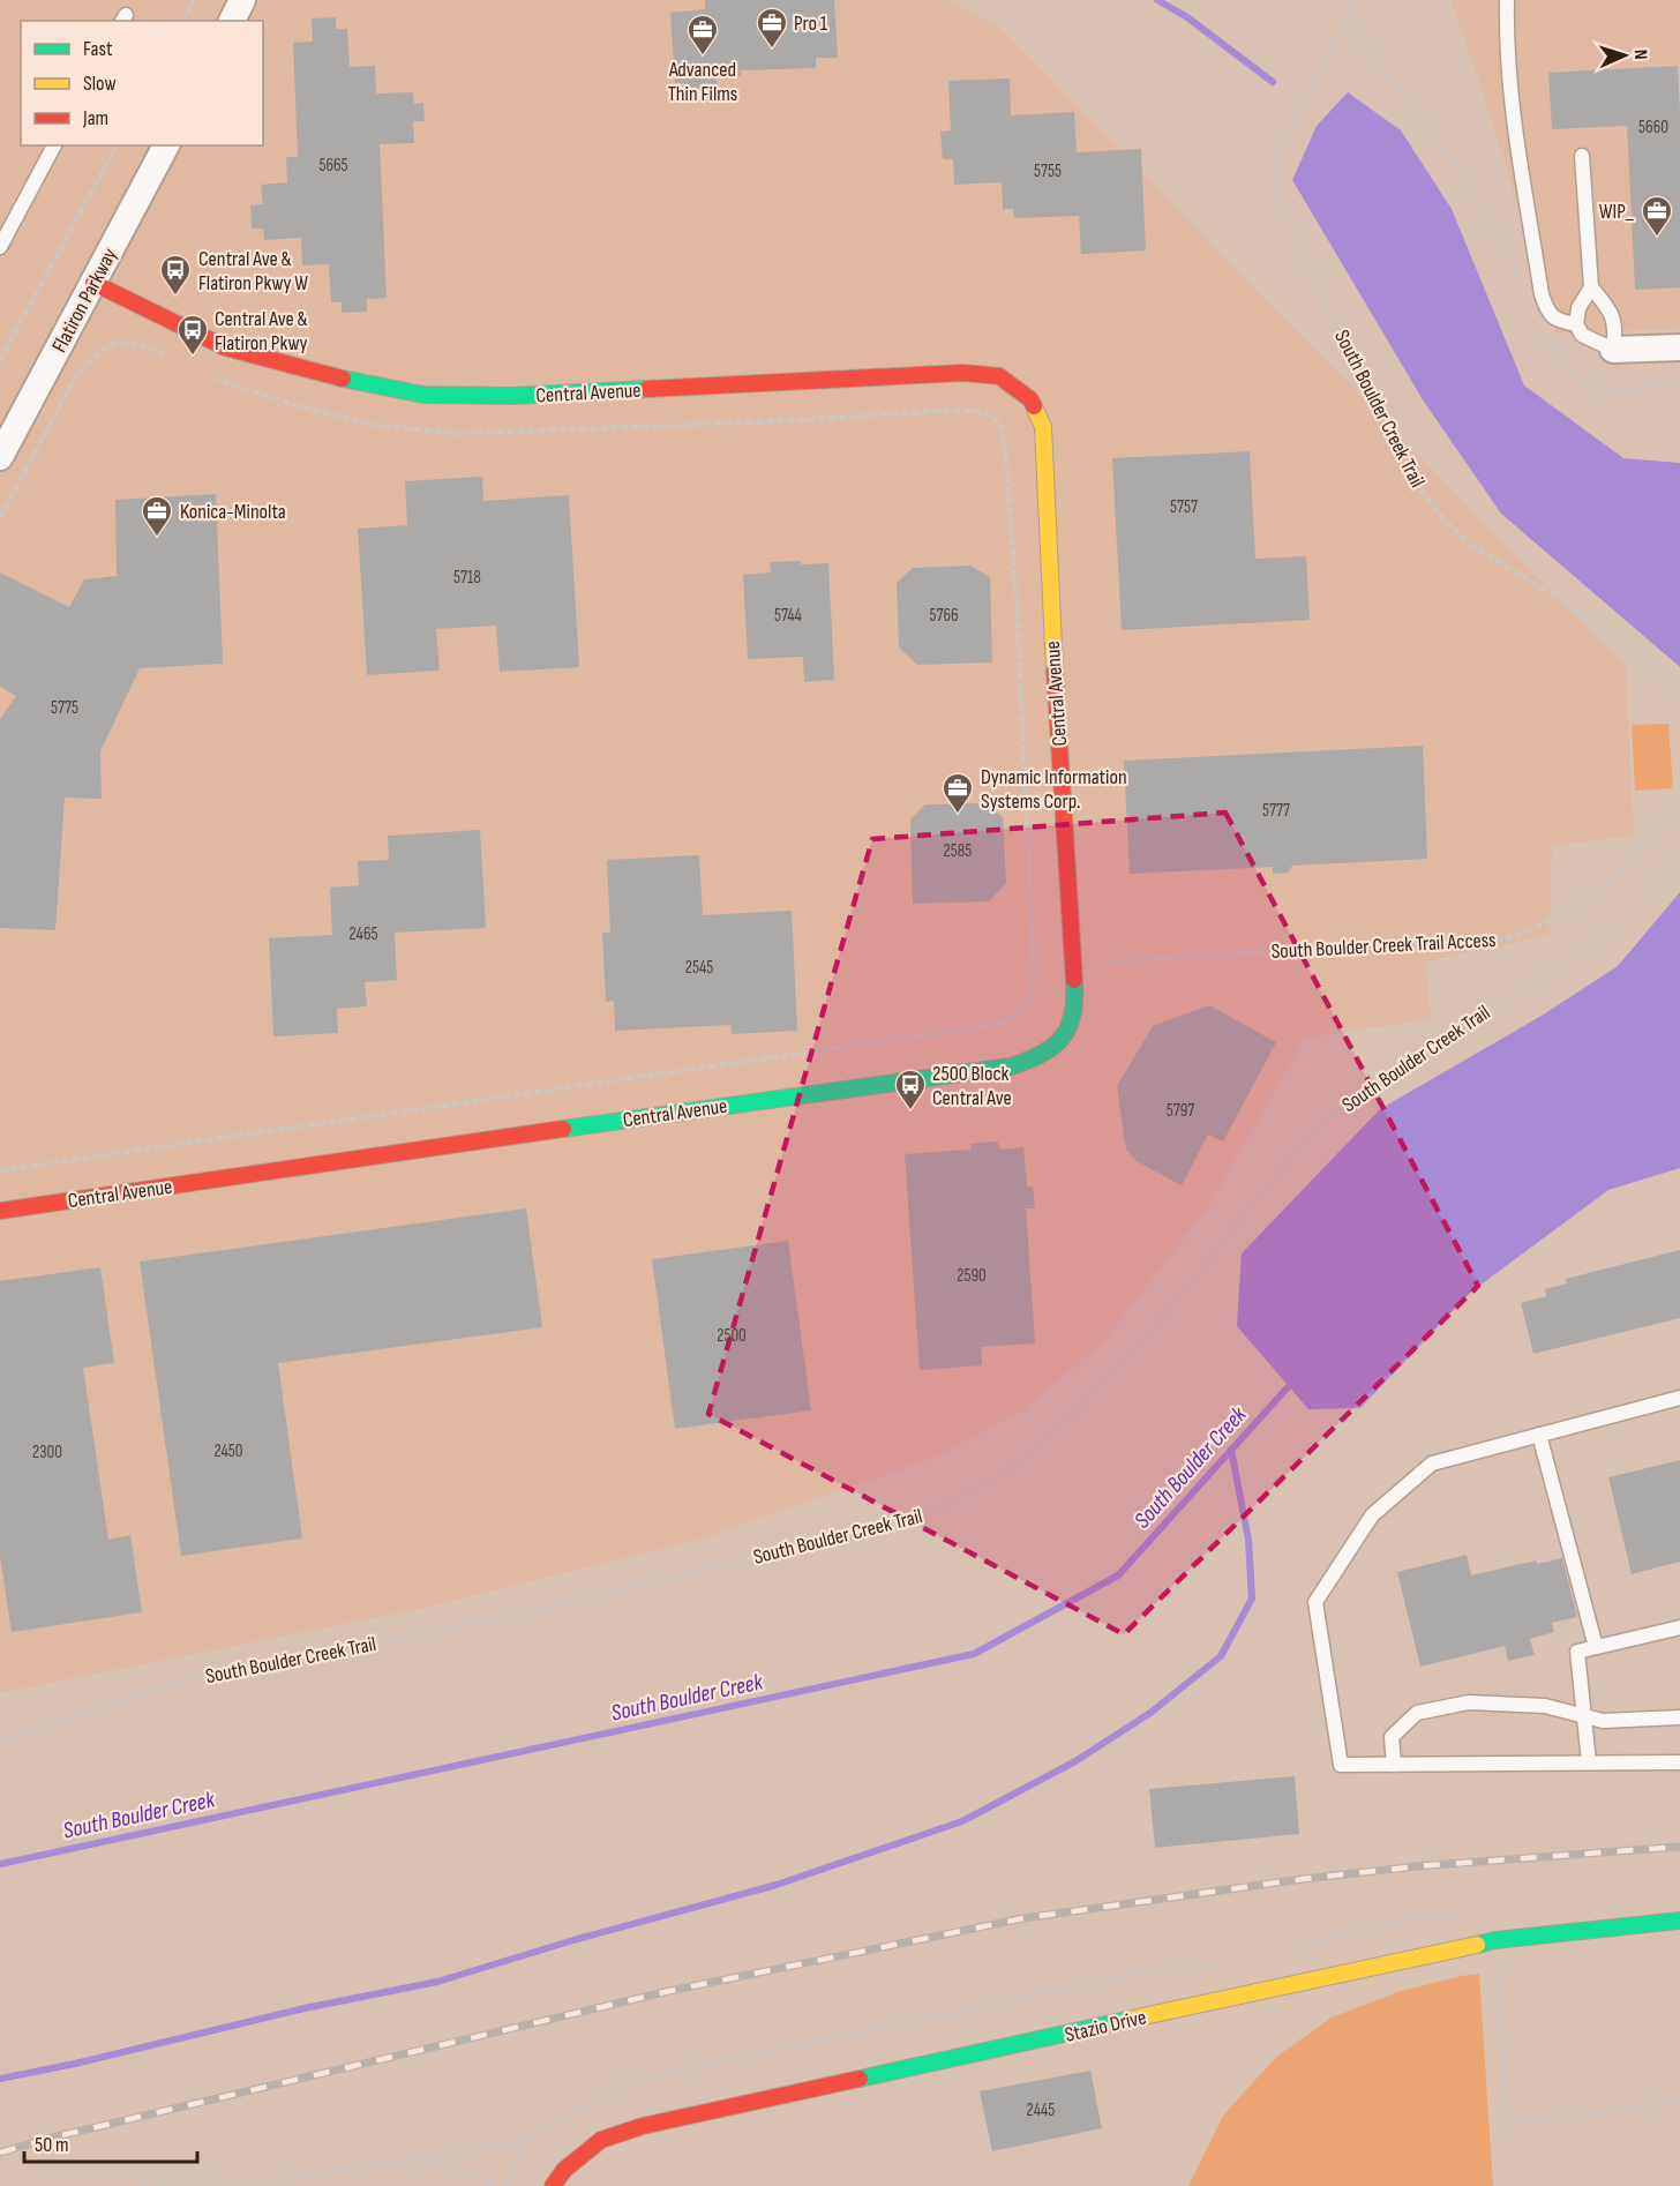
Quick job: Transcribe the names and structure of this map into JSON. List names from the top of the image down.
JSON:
{
  "streets": {
    "street": ["Flatiron Parkway", "Central Avenue", "Stazio Drive"],
    "path": ["South Boulder Creek Trail", "South Boulder Creek Trail Access"]
  },
  "crossings": [
    ["Flatiron Parkway", "Central Avenue"],
    ["Central Avenue", "South Boulder Creek Trail Access"]
  ],
  "water": ["South Boulder Creek"],
  "places": {
    "office": [
      "Pro 1",
      "Advanced Thin Films",
      "WIP_",
      "Konica-Minolta",
      "Dynamic Information Systems Corp."
    ],
    "bus stop": ["Central Ave & Flatiron Pkwy W", "Central Ave & Flatiron Pkwy", "2500 Block Central Ave"]
  },
  "house_numbers": [
    "5660",
    "5665",
    "5755",
    "5757",
    "5718",
    "5744",
    "5766",
    "5775",
    "5777",
    "2585",
    "2465",
    "2545",
    "5797",
    "2590",
    "2500",
    "2450",
    "2300",
    "2445"
  ],
  "legend": ["Fast", "Slow", "Jam"],
  "scale_bar": "50 m",
  "north": "right"
}
